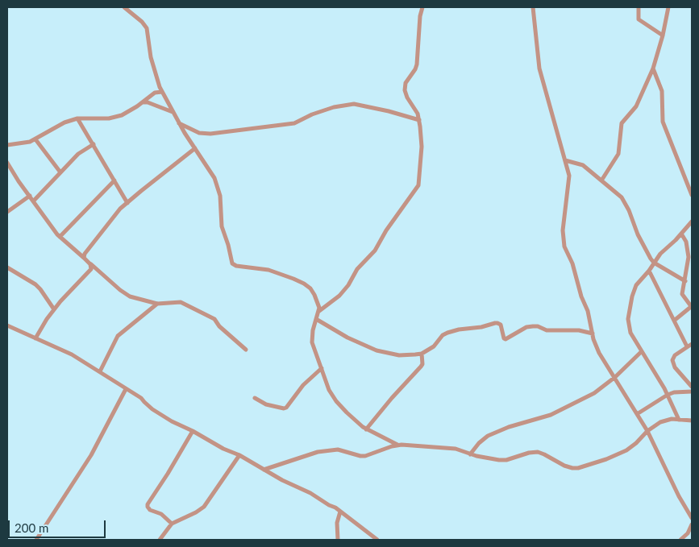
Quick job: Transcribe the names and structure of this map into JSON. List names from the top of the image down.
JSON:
{
  "scale_bar": "200 m"
}
